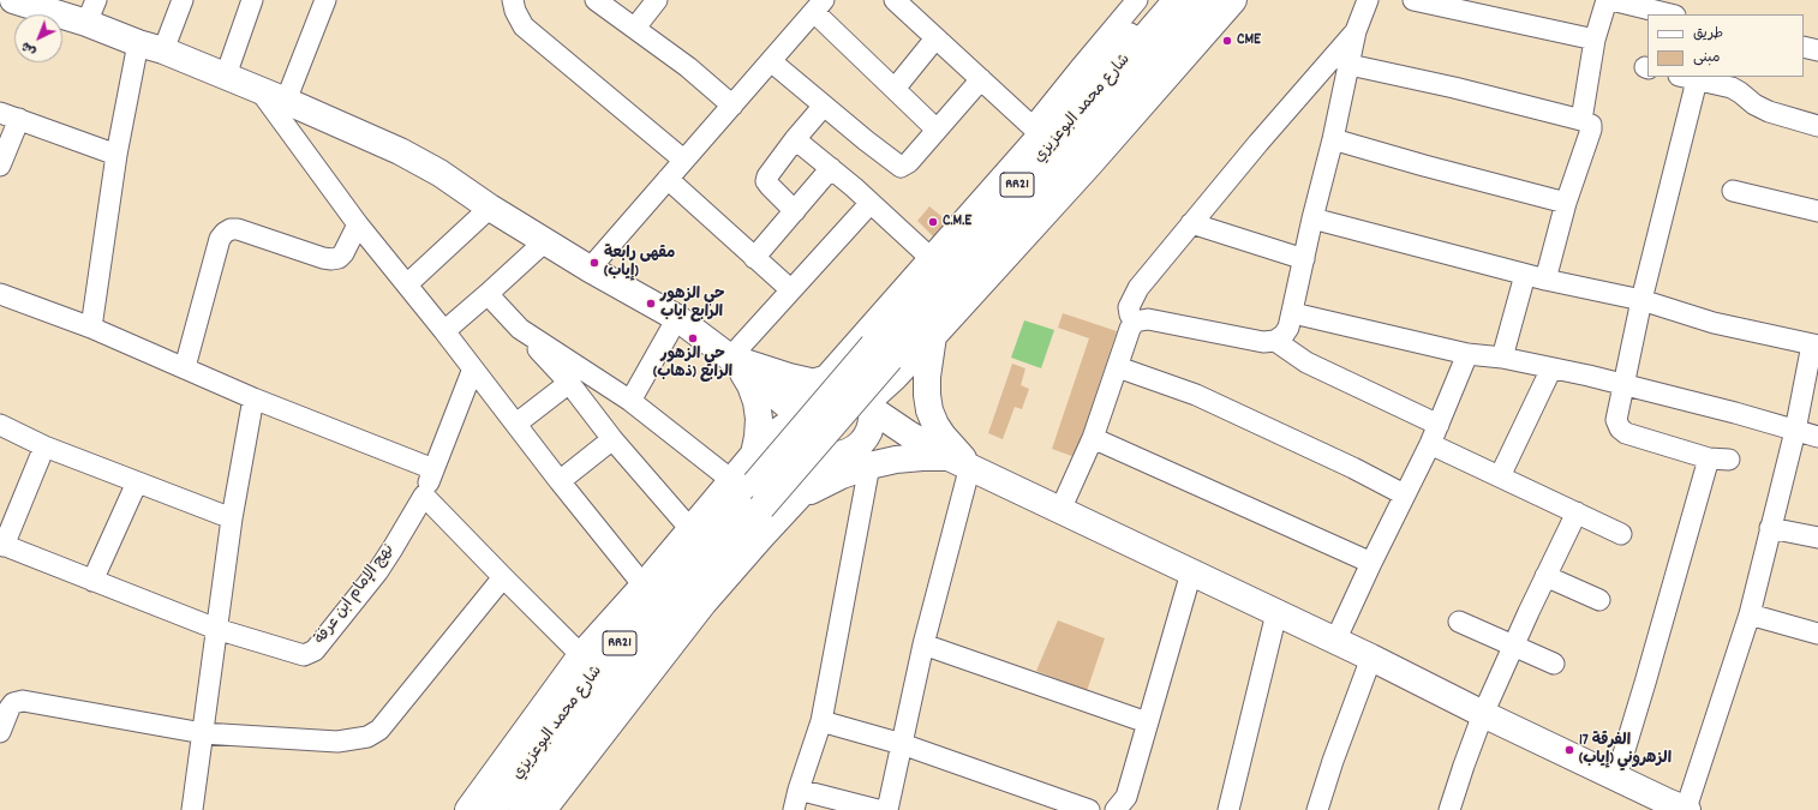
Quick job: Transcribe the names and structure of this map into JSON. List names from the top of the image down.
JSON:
{
  "streets": {
    "main road": ["شارع محمد البوعزيزي", "RR21"],
    "street": ["نهج الإمام ابن عرفة"]
  },
  "crossings": [
    ["شارع محمد البوعزيزي", "RR21"]
  ],
  "places": [
    "CME",
    "C.M.E",
    "مقهى رابعة (إياب)",
    "حي الزهور الرابع اياب",
    "حي الزهور الرابع (ذهاب)",
    "الفرقة 17 الزهروني (إياب)"
  ],
  "legend": ["طريق", "مبنى"],
  "north": "bottom left"
}
